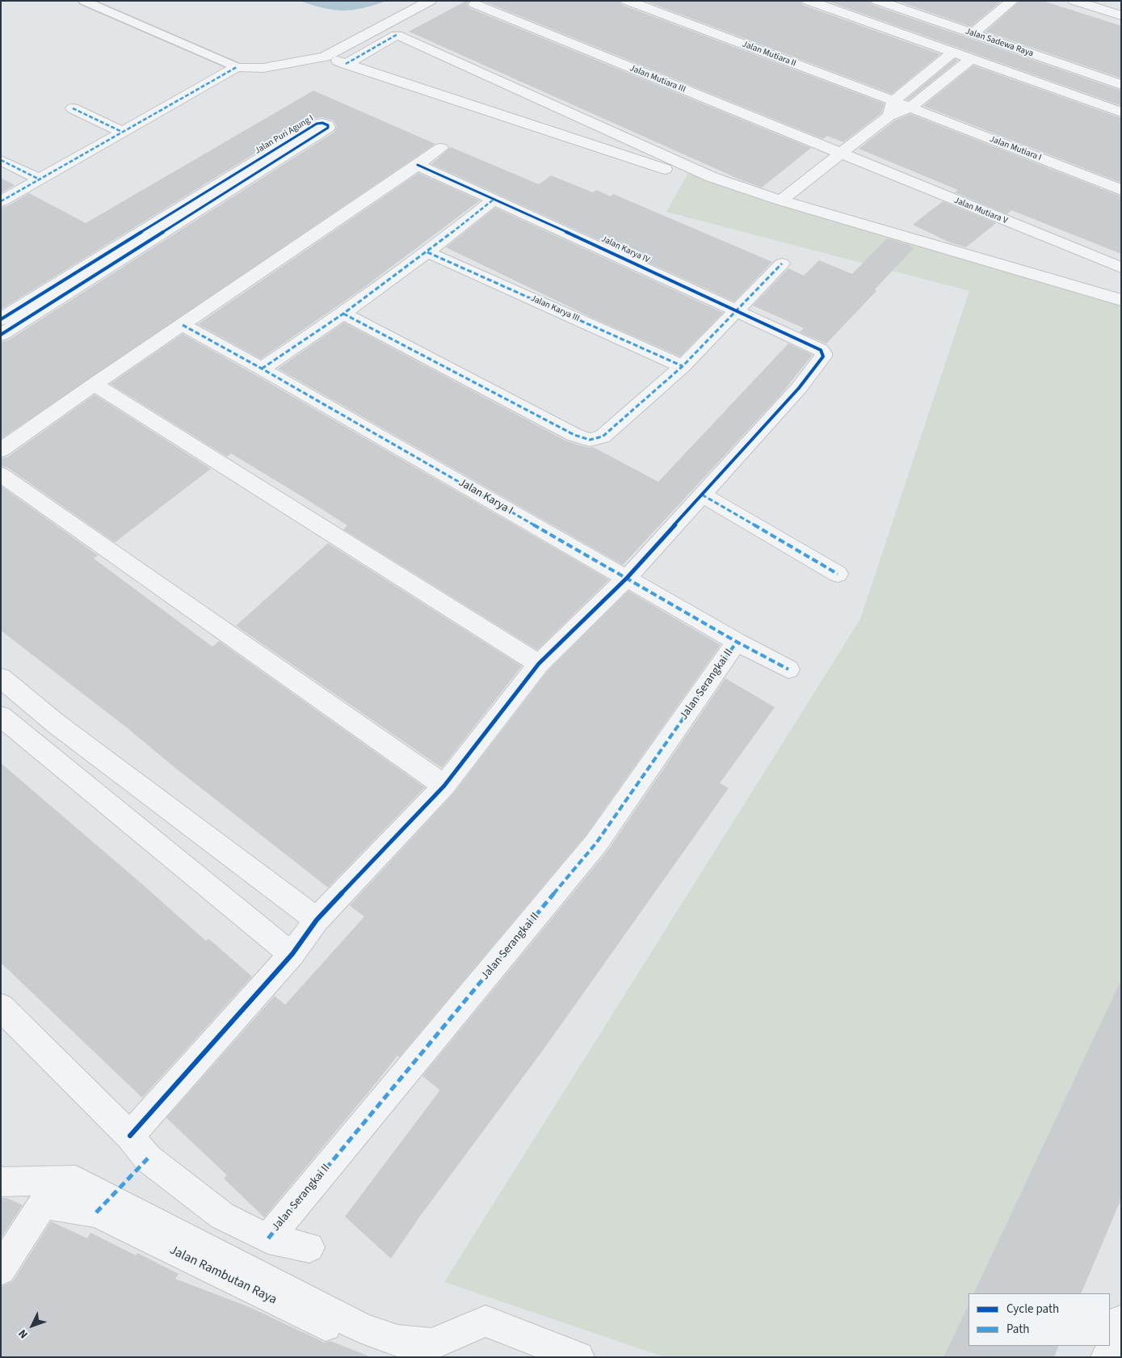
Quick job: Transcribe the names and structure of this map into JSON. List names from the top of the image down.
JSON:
{
  "streets": {
    "street": [
      "Jalan Sadewa Raya",
      "Jalan Mutiara II",
      "Jalan Mutiara III",
      "Jalan Puri Agung I",
      "Jalan Mutiara I",
      "Jalan Mutiara V",
      "Jalan Karya IV",
      "Jalan Karya III",
      "Jalan Karya I",
      "Jalan Serangkai II",
      "Jalan Rambutan Raya"
    ]
  },
  "crossings": [
    ["Jalan Mutiara II", "Jalan Mutiara I"],
    ["Jalan Mutiara III", "Jalan Mutiara V"],
    ["Jalan Karya I", "Jalan Serangkai II"]
  ],
  "legend": ["Cycle path", "Path"],
  "north": "bottom left"
}
